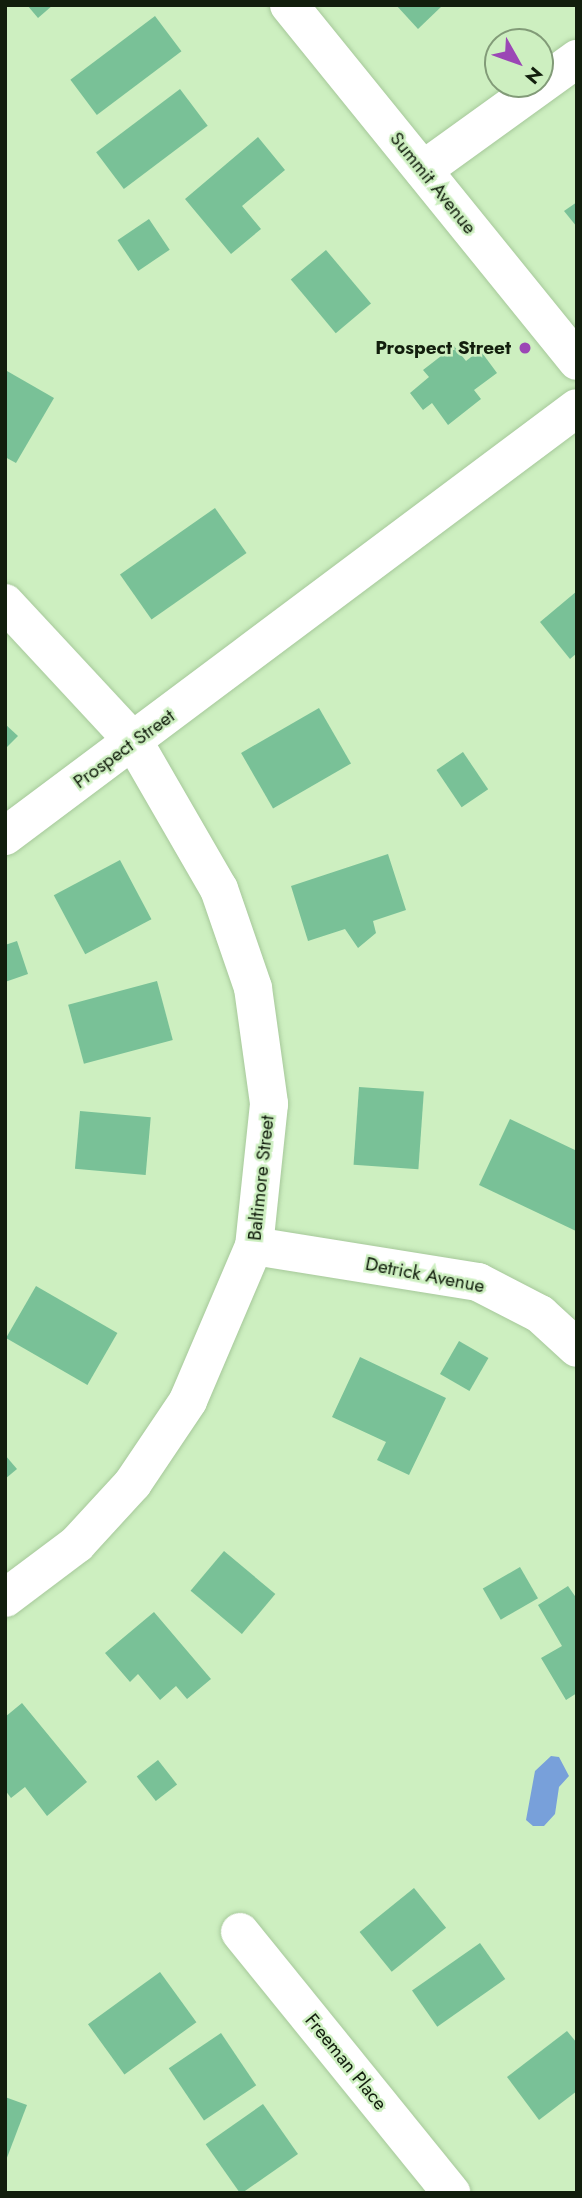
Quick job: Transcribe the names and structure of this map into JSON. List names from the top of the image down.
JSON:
{
  "streets": {
    "street": [
      "Summit Avenue",
      "Prospect Street",
      "Baltimore Street",
      "Detrick Avenue",
      "Freeman Place"
    ]
  },
  "crossings": [
    ["Prospect Street", "Baltimore Street"],
    ["Baltimore Street", "Detrick Avenue"]
  ],
  "places": ["Prospect Street"],
  "north": "bottom right"
}
